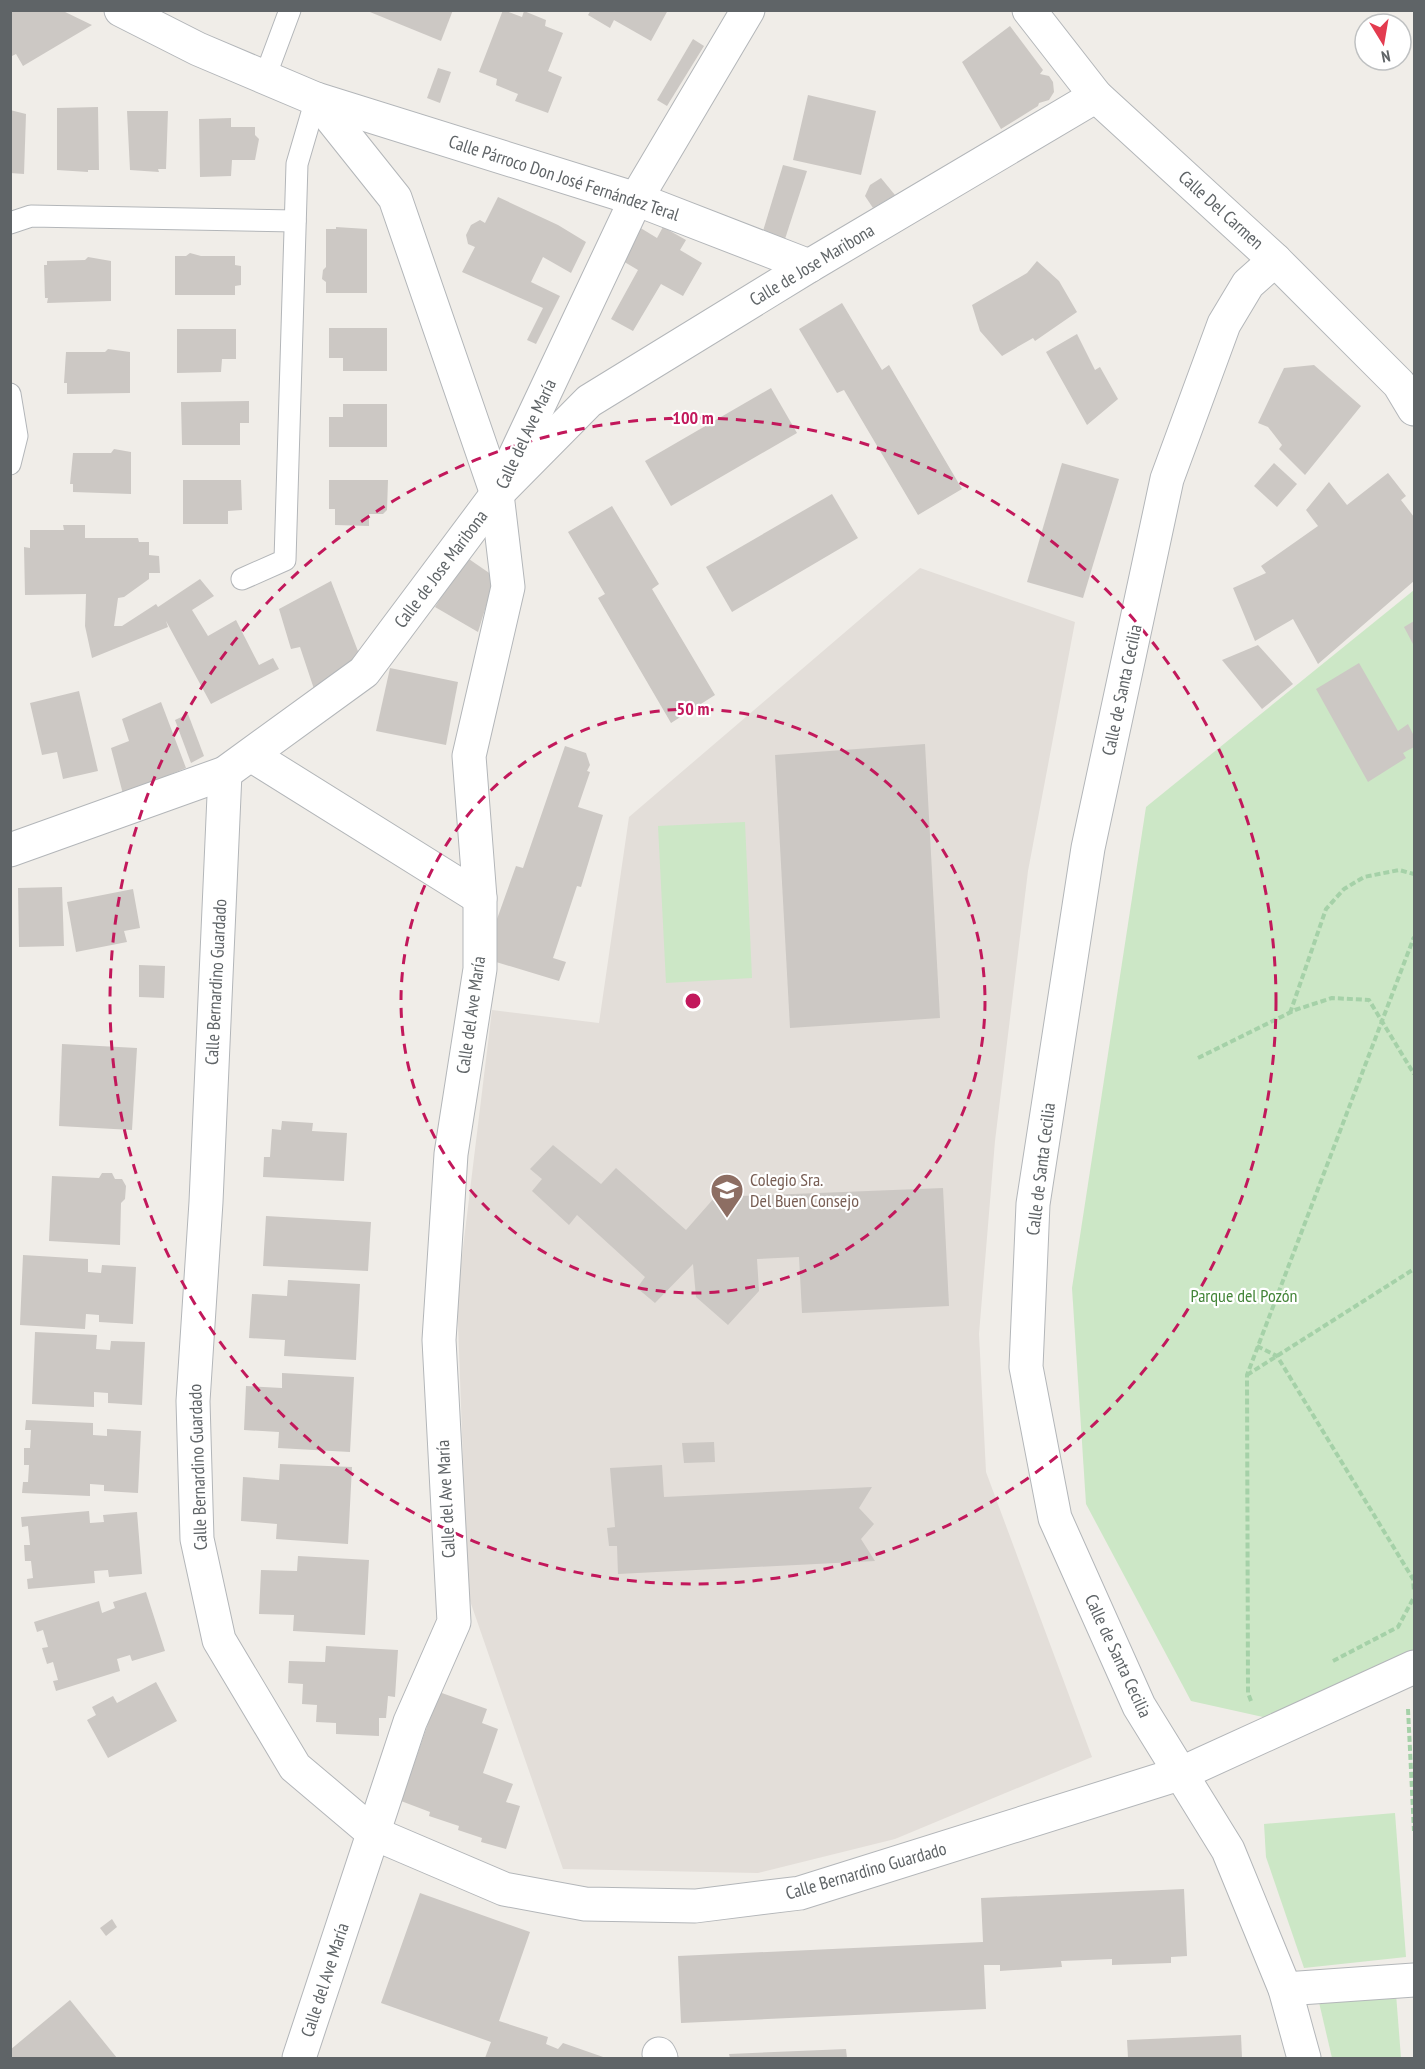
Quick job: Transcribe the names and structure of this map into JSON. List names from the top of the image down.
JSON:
{
  "streets": {
    "street": [
      "Calle Párroco Don José Fernández Teral",
      "Calle Del Carmen",
      "Calle de Jose Maribona",
      "Calle del Ave María",
      "Calle de Santa Cecilia",
      "Calle Bernardino Guardado"
    ]
  },
  "crossings": [
    ["Calle Párroco Don José Fernández Teral", "Calle de Jose Maribona"],
    ["Calle Párroco Don José Fernández Teral", "Calle del Ave María"],
    ["Calle Del Carmen", "Calle de Jose Maribona"],
    ["Calle Del Carmen", "Calle de Santa Cecilia"],
    ["Calle de Jose Maribona", "Calle del Ave María"],
    ["Calle de Jose Maribona", "Calle Bernardino Guardado"],
    ["Calle del Ave María", "Calle Bernardino Guardado"],
    ["Calle de Santa Cecilia", "Calle Bernardino Guardado"]
  ],
  "parks": ["Parque del Pozón"],
  "places": {
    "school or university": ["Colegio Sra. Del Buen Consejo"]
  },
  "north": "bottom",
  "rings": ["100 m", "50 m"]
}
